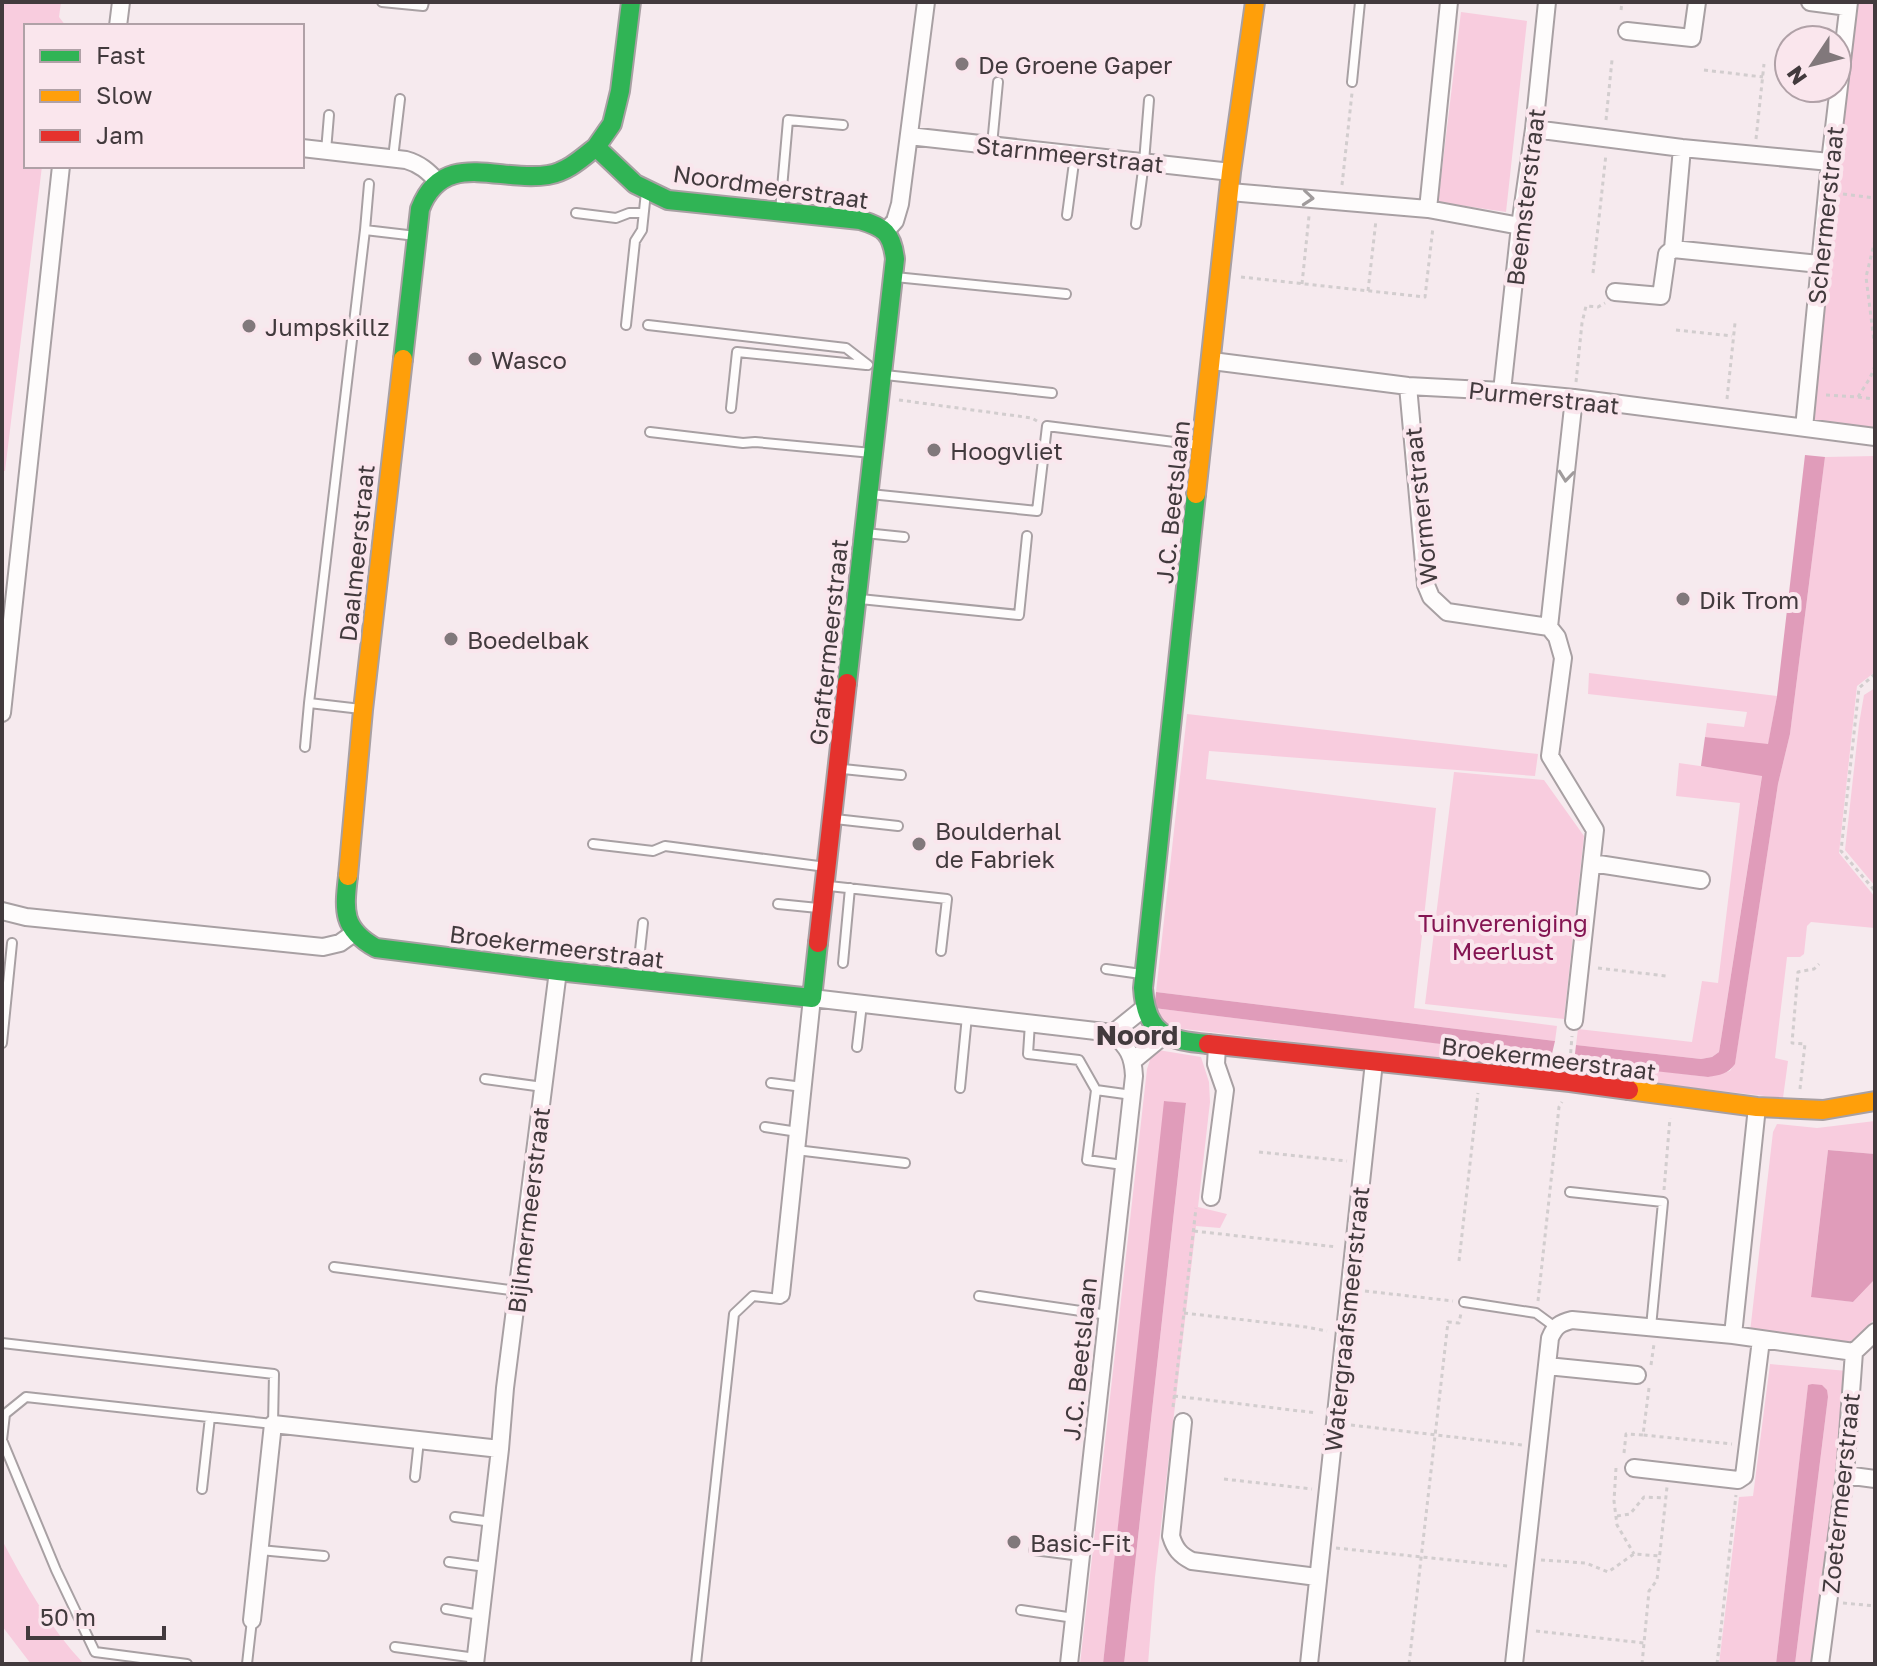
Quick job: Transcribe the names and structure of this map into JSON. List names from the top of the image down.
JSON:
{
  "streets": {
    "street": [
      "Starnmeerstraat",
      "Noordmeerstraat",
      "Beemsterstraat",
      "Schermerstraat",
      "Purmerstraat",
      "J.C. Beetslaan",
      "Wormerstraat",
      "Daalmeerstraat",
      "Graftermeerstraat",
      "Broekermeerstraat",
      "Bijlmermeerstraat",
      "Watergraafsmeerstraat",
      "Zoetermeerstraat"
    ]
  },
  "crossings": [
    ["Starnmeerstraat", "J.C. Beetslaan"],
    ["Noordmeerstraat", "Graftermeerstraat"],
    ["Beemsterstraat", "Purmerstraat"],
    ["Schermerstraat", "Purmerstraat"],
    ["Purmerstraat", "J.C. Beetslaan"],
    ["Purmerstraat", "Wormerstraat"],
    ["Daalmeerstraat", "Broekermeerstraat"],
    ["Graftermeerstraat", "Broekermeerstraat"],
    ["Broekermeerstraat", "Bijlmermeerstraat"],
    ["Broekermeerstraat", "Watergraafsmeerstraat"]
  ],
  "districts": ["Noord"],
  "parks": ["Tuinvereniging Meerlust"],
  "places": [
    "De Groene Gaper",
    "Jumpskillz",
    "Wasco",
    "Hoogvliet",
    "Dik Trom",
    "Boedelbak",
    "Boulderhal de Fabriek",
    "Basic-Fit"
  ],
  "legend": ["Fast", "Slow", "Jam"],
  "scale_bar": "50 m",
  "north": "bottom left"
}
